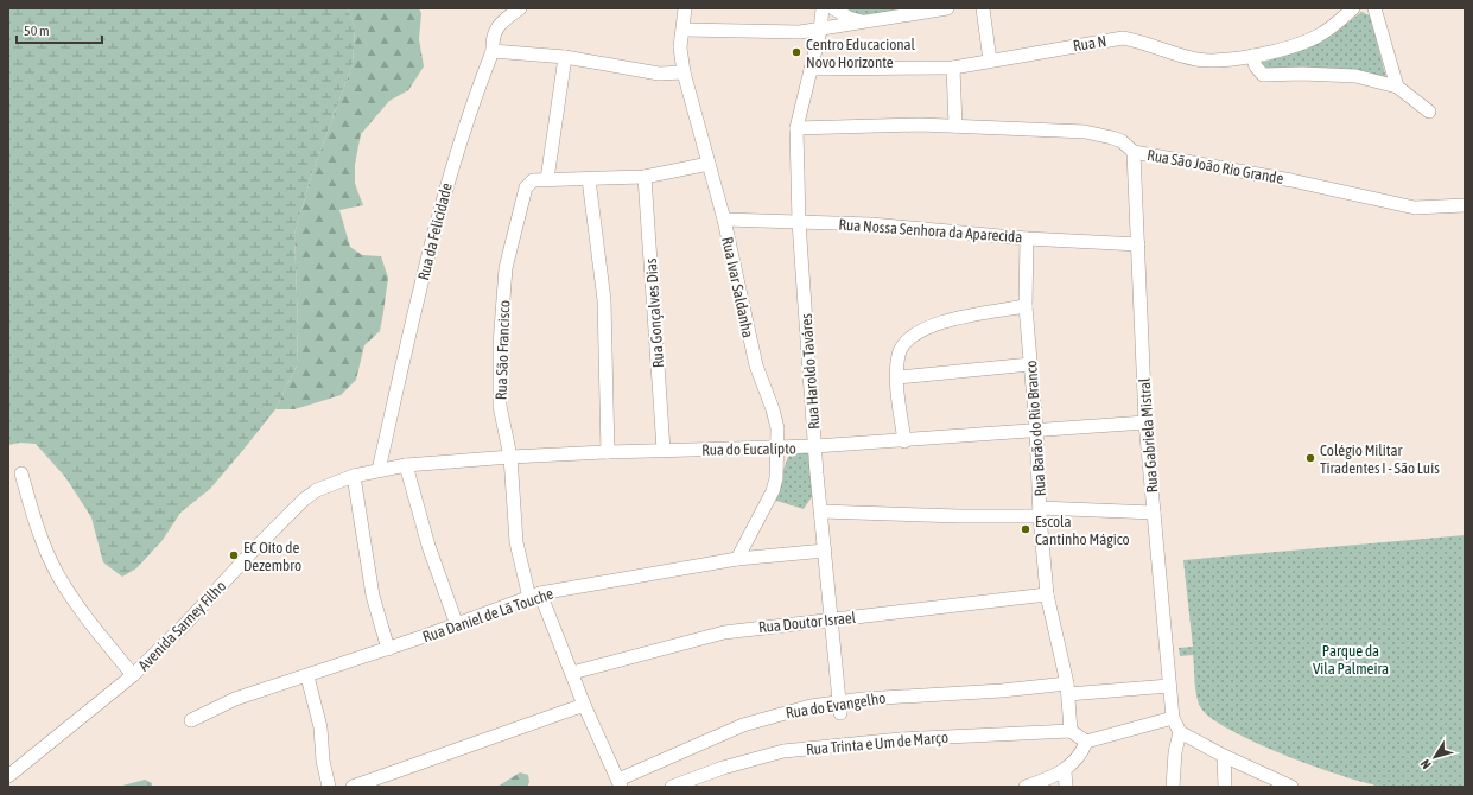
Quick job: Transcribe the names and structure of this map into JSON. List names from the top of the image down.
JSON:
{
  "streets": {
    "street": [
      "Rua N",
      "Rua São João Rio Grande",
      "Rua Nossa Senhora da Aparecida",
      "Rua da Felicidade",
      "Rua Ivar Saldanha",
      "Rua Gonçalves Dias",
      "Rua São Francisco",
      "Rua Haroldo Taváres",
      "Rua Barão do Rio Branco",
      "Rua Gabriela Mistral",
      "Rua do Eucalípto",
      "Rua Daniel de Lã Touche",
      "Rua Doutor Israel",
      "Avenida Sarney Filho",
      "Rua do Evangelho",
      "Rua Trinta e Um de Março"
    ]
  },
  "crossings": [
    ["Rua N", "Rua Haroldo Taváres"],
    ["Rua São João Rio Grande", "Rua Haroldo Taváres"],
    ["Rua São João Rio Grande", "Rua Gabriela Mistral"],
    ["Rua Nossa Senhora da Aparecida", "Rua Ivar Saldanha"],
    ["Rua Nossa Senhora da Aparecida", "Rua Haroldo Taváres"],
    ["Rua Nossa Senhora da Aparecida", "Rua Barão do Rio Branco"],
    ["Rua Nossa Senhora da Aparecida", "Rua Gabriela Mistral"],
    ["Rua da Felicidade", "Rua do Eucalípto"],
    ["Rua Ivar Saldanha", "Rua do Eucalípto"],
    ["Rua Ivar Saldanha", "Rua Daniel de Lã Touche"],
    ["Rua Gonçalves Dias", "Rua do Eucalípto"],
    ["Rua São Francisco", "Rua do Eucalípto"],
    ["Rua São Francisco", "Rua Daniel de Lã Touche"],
    ["Rua São Francisco", "Rua Doutor Israel"],
    ["Rua São Francisco", "Rua do Evangelho"],
    ["Rua Haroldo Taváres", "Rua do Eucalípto"],
    ["Rua Haroldo Taváres", "Rua Daniel de Lã Touche"],
    ["Rua Haroldo Taváres", "Rua Doutor Israel"],
    ["Rua Haroldo Taváres", "Rua do Evangelho"],
    ["Rua Barão do Rio Branco", "Rua do Eucalípto"],
    ["Rua Barão do Rio Branco", "Rua Doutor Israel"],
    ["Rua Barão do Rio Branco", "Rua do Evangelho"],
    ["Rua Barão do Rio Branco", "Rua Trinta e Um de Março"],
    ["Rua Gabriela Mistral", "Rua do Eucalípto"],
    ["Rua Gabriela Mistral", "Rua do Evangelho"],
    ["Rua do Eucalípto", "Avenida Sarney Filho"]
  ],
  "parks": ["Parque da Vila Palmeira"],
  "places": [
    "Centro Educacional Novo Horizonte",
    "Colégio Militar Tiradentes I - São Luís",
    "Escola Cantinho Mágico",
    "EC Oito de Dezembro"
  ],
  "scale_bar": "50 m",
  "north": "bottom left"
}
